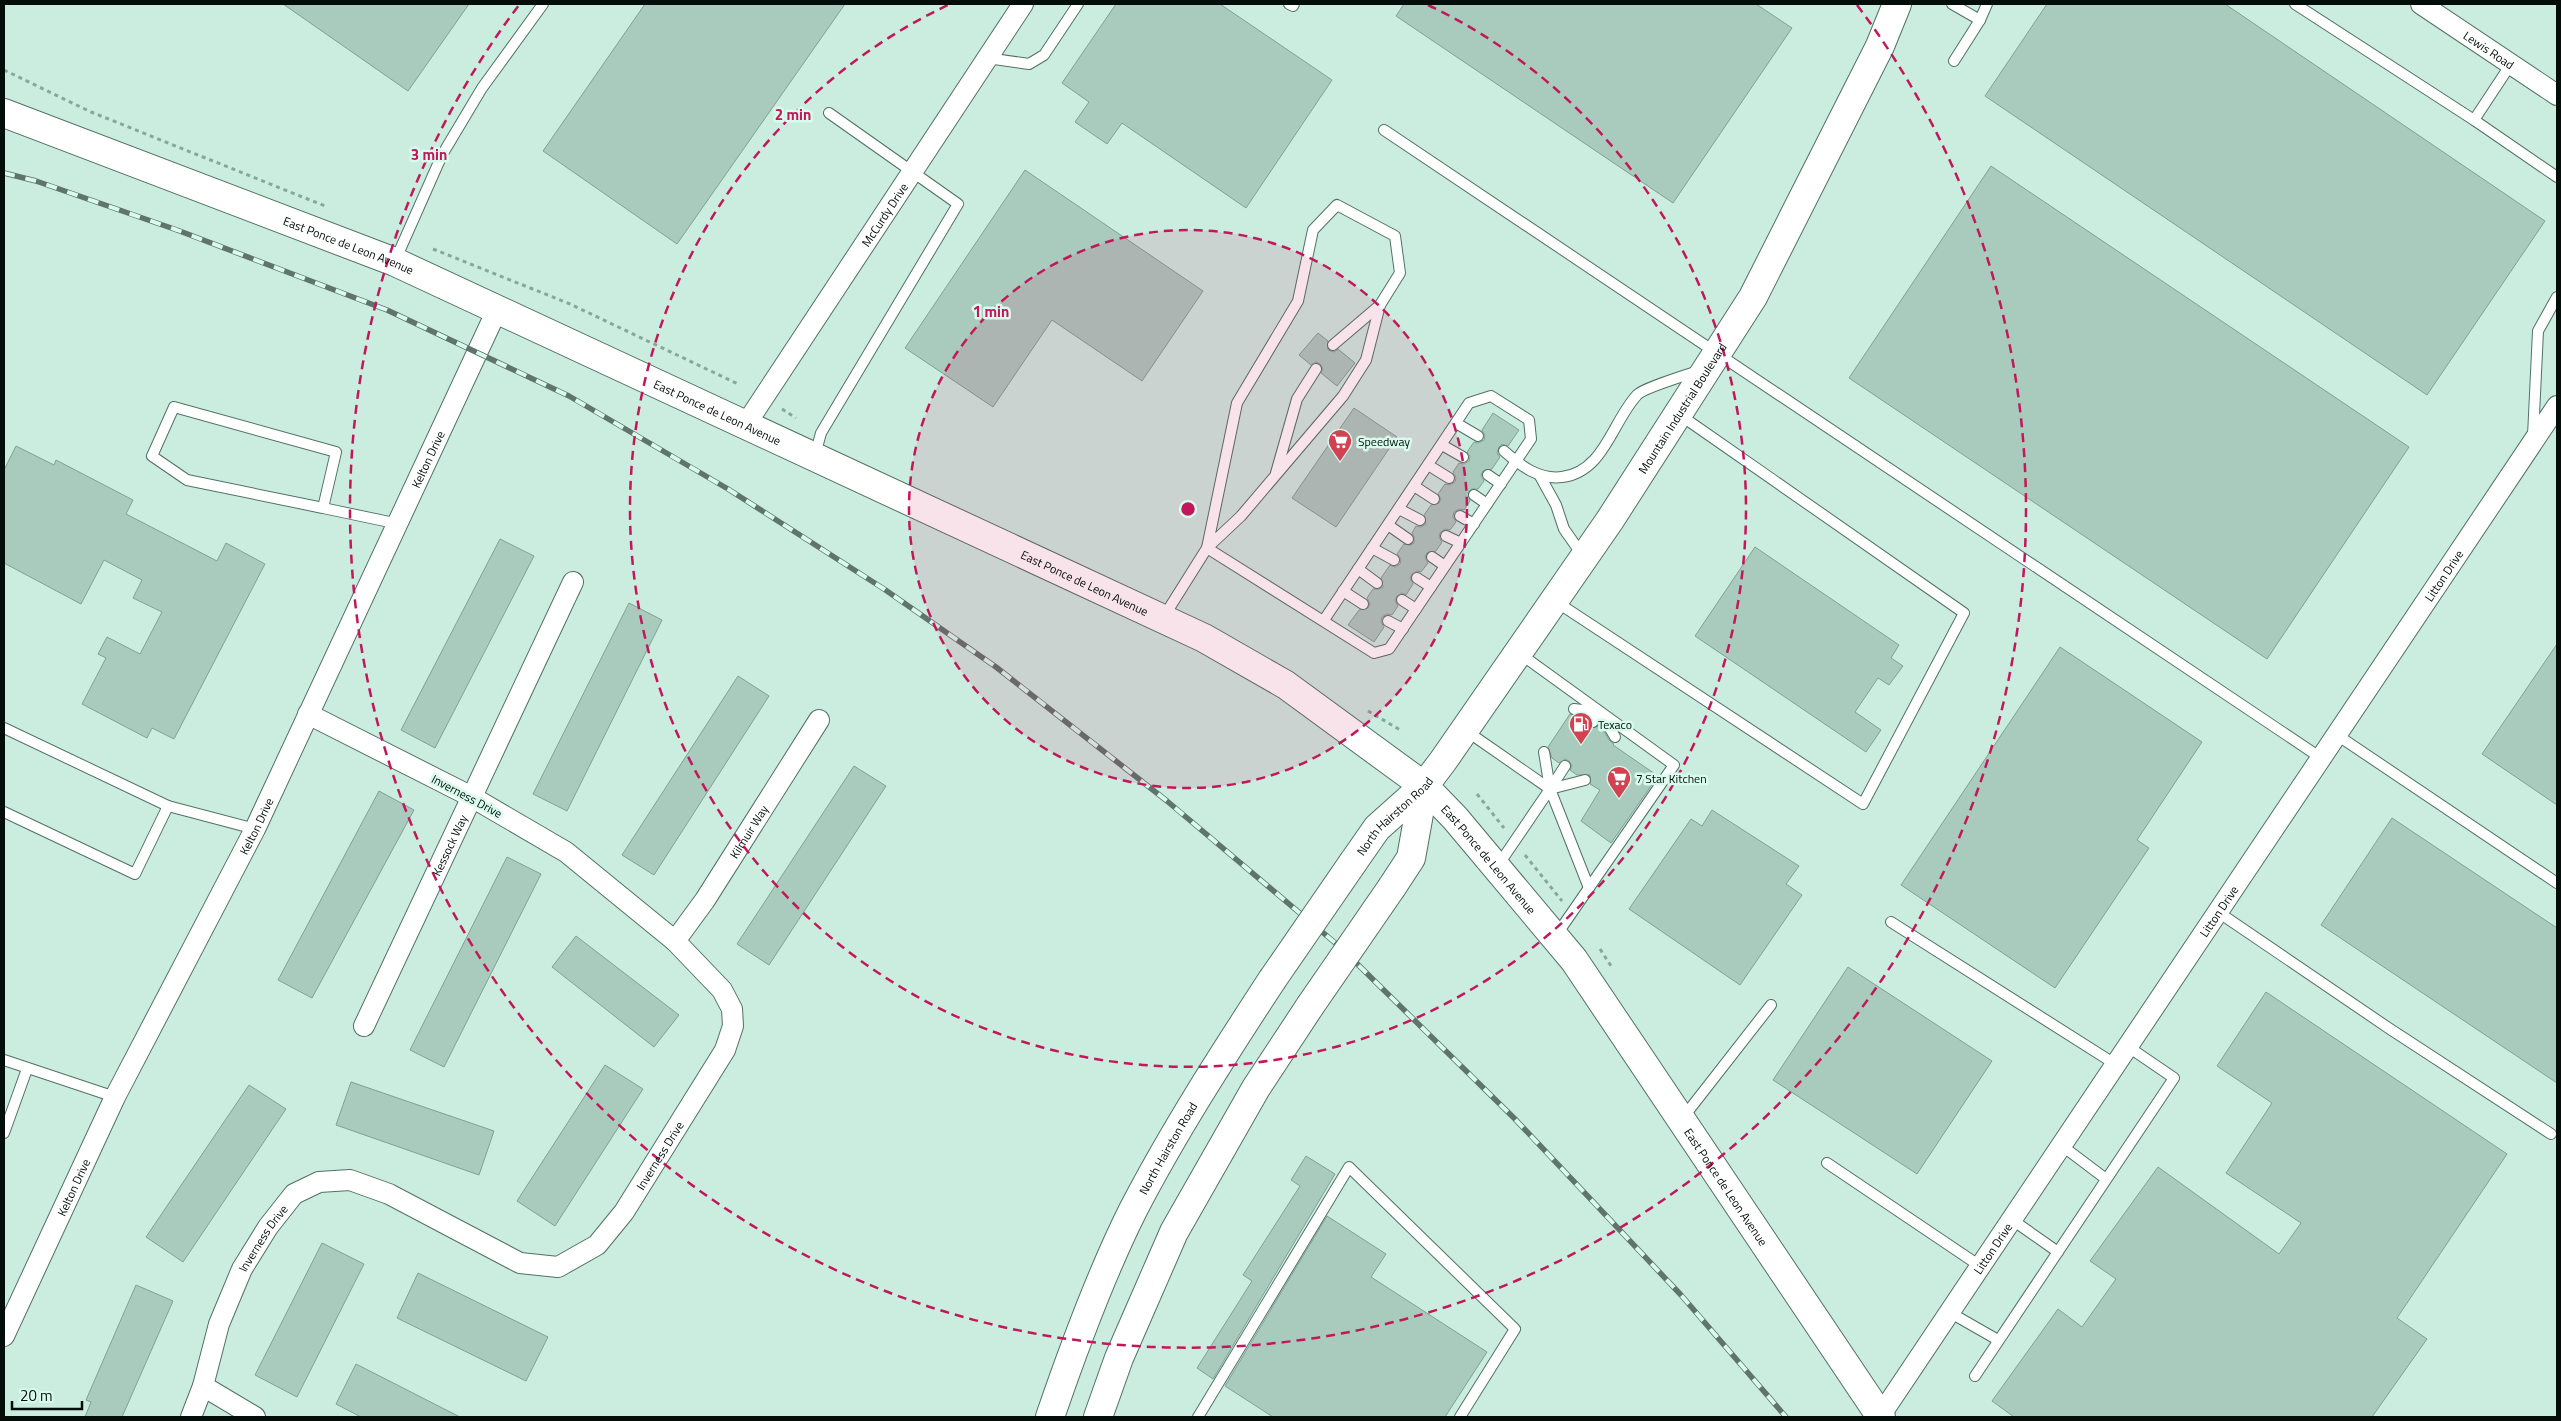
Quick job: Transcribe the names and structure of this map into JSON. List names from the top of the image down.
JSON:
{
  "streets": {
    "main road": ["East Ponce de Leon Avenue", "Mountain Industrial Boulevard", "North Hairston Road"],
    "street": [
      "Lewis Road",
      "McCurdy Drive",
      "Kelton Drive",
      "Litton Drive",
      "Inverness Drive",
      "Kilmuir Way",
      "Kessock Way"
    ]
  },
  "crossings": [
    ["McCurdy Drive", "East Ponce de Leon Avenue"],
    ["East Ponce de Leon Avenue", "Mountain Industrial Boulevard"],
    ["East Ponce de Leon Avenue", "Kelton Drive"],
    ["East Ponce de Leon Avenue", "Litton Drive"],
    ["East Ponce de Leon Avenue", "North Hairston Road"],
    ["Mountain Industrial Boulevard", "North Hairston Road"],
    ["Kelton Drive", "Inverness Drive"],
    ["Inverness Drive", "Kilmuir Way"],
    ["Inverness Drive", "Kessock Way"]
  ],
  "places": {
    "supermarket": ["Speedway", "7 Star Kitchen"],
    "fuel station": ["Texaco"]
  },
  "scale_bar": "20 m",
  "rings": ["2 min", "3 min", "1 min"]
}
